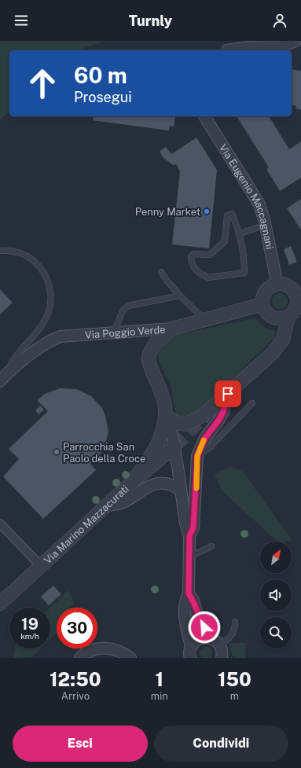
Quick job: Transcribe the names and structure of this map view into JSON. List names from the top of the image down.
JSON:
{
  "streets": {
    "street": ["Via Eugenio Maccagnani", "Via Poggio Verde", "Via Marino Mazzacurati"]
  },
  "crossings": [
    ["Via Eugenio Maccagnani", "Via Poggio Verde"]
  ],
  "places": ["Penny Market", "Parrocchia San Paolo della Croce"],
  "north": "top right",
  "page": {
    "header": "Turnly",
    "turn": ["60 m", "Prosegui"],
    "speed": "19 km/h",
    "limit": "30",
    "eta": [
      "12:50",
      "Arrivo",
      "1",
      "min",
      "150",
      "m"
    ],
    "buttons": ["Esci", "Condividi"]
  }
}
